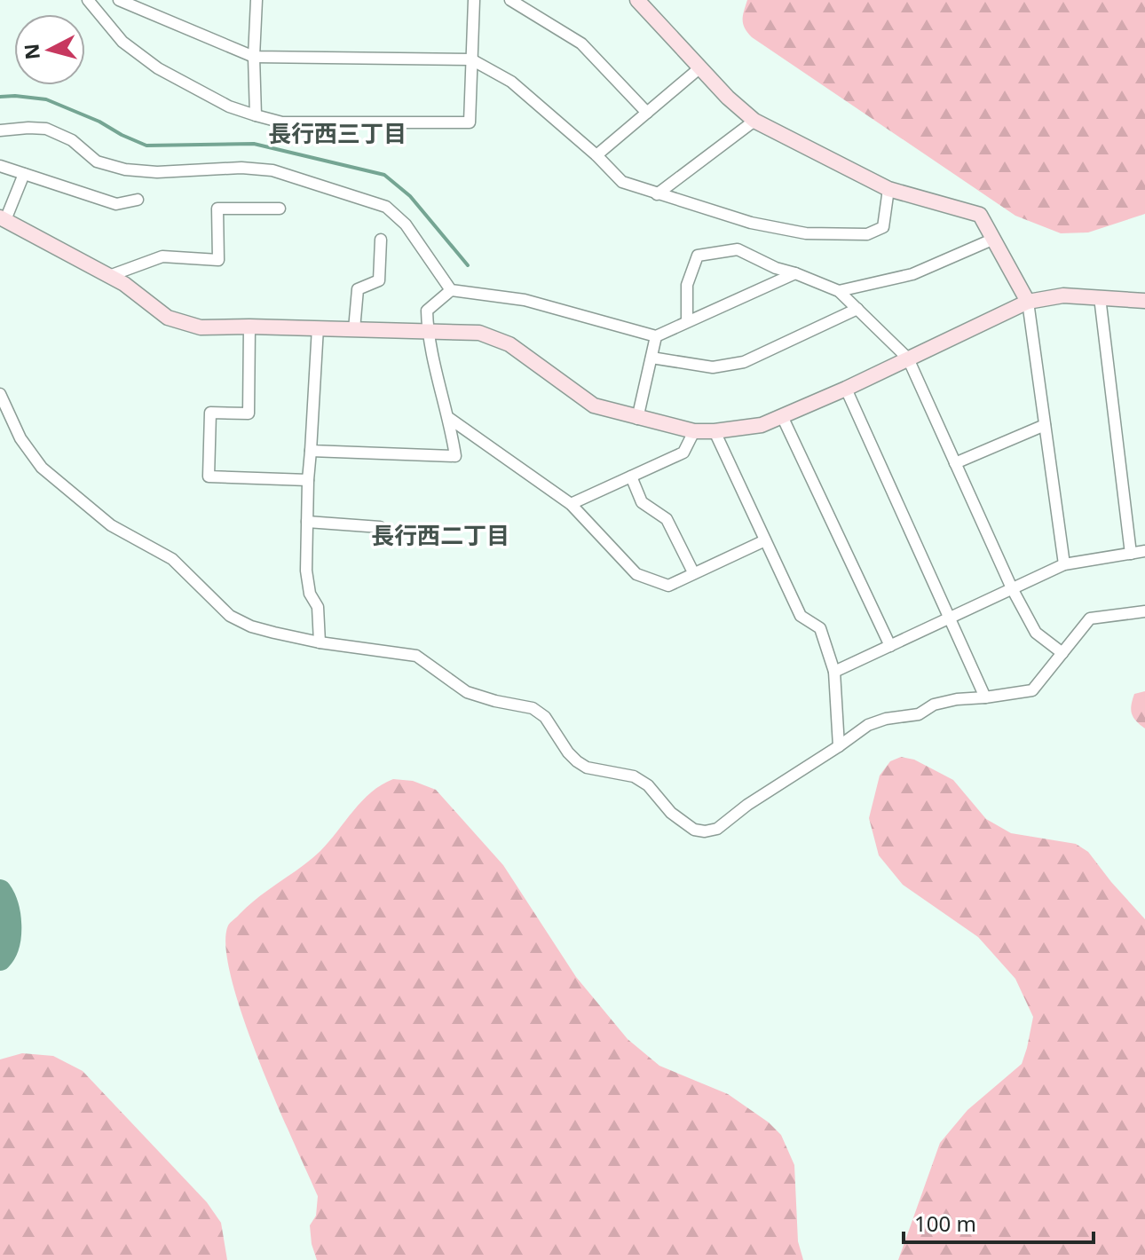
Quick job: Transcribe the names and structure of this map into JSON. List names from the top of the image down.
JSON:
{
  "districts": ["長行西三丁目", "長行西二丁目"],
  "scale_bar": "100 m",
  "north": "left"
}
